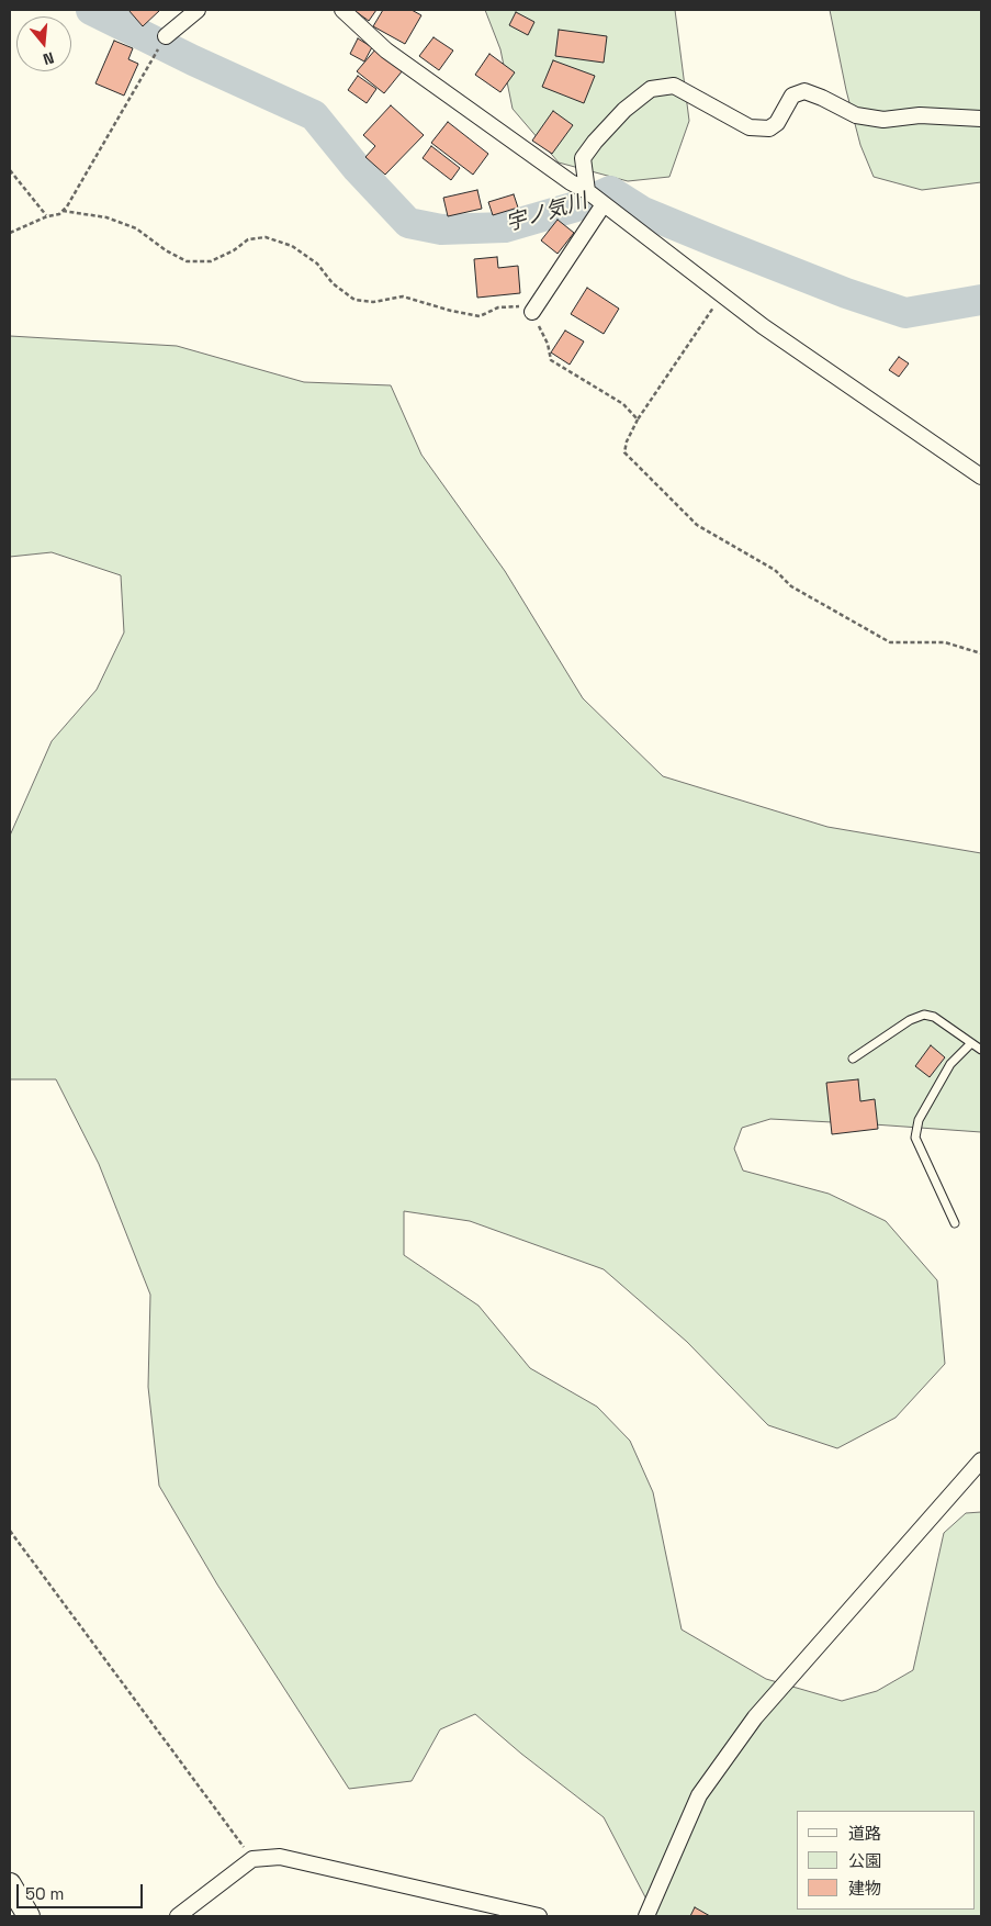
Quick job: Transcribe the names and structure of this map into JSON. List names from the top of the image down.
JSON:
{
  "water": ["宇ノ気川"],
  "legend": ["道路", "公園", "建物"],
  "scale_bar": "50 m",
  "north": "bottom"
}
